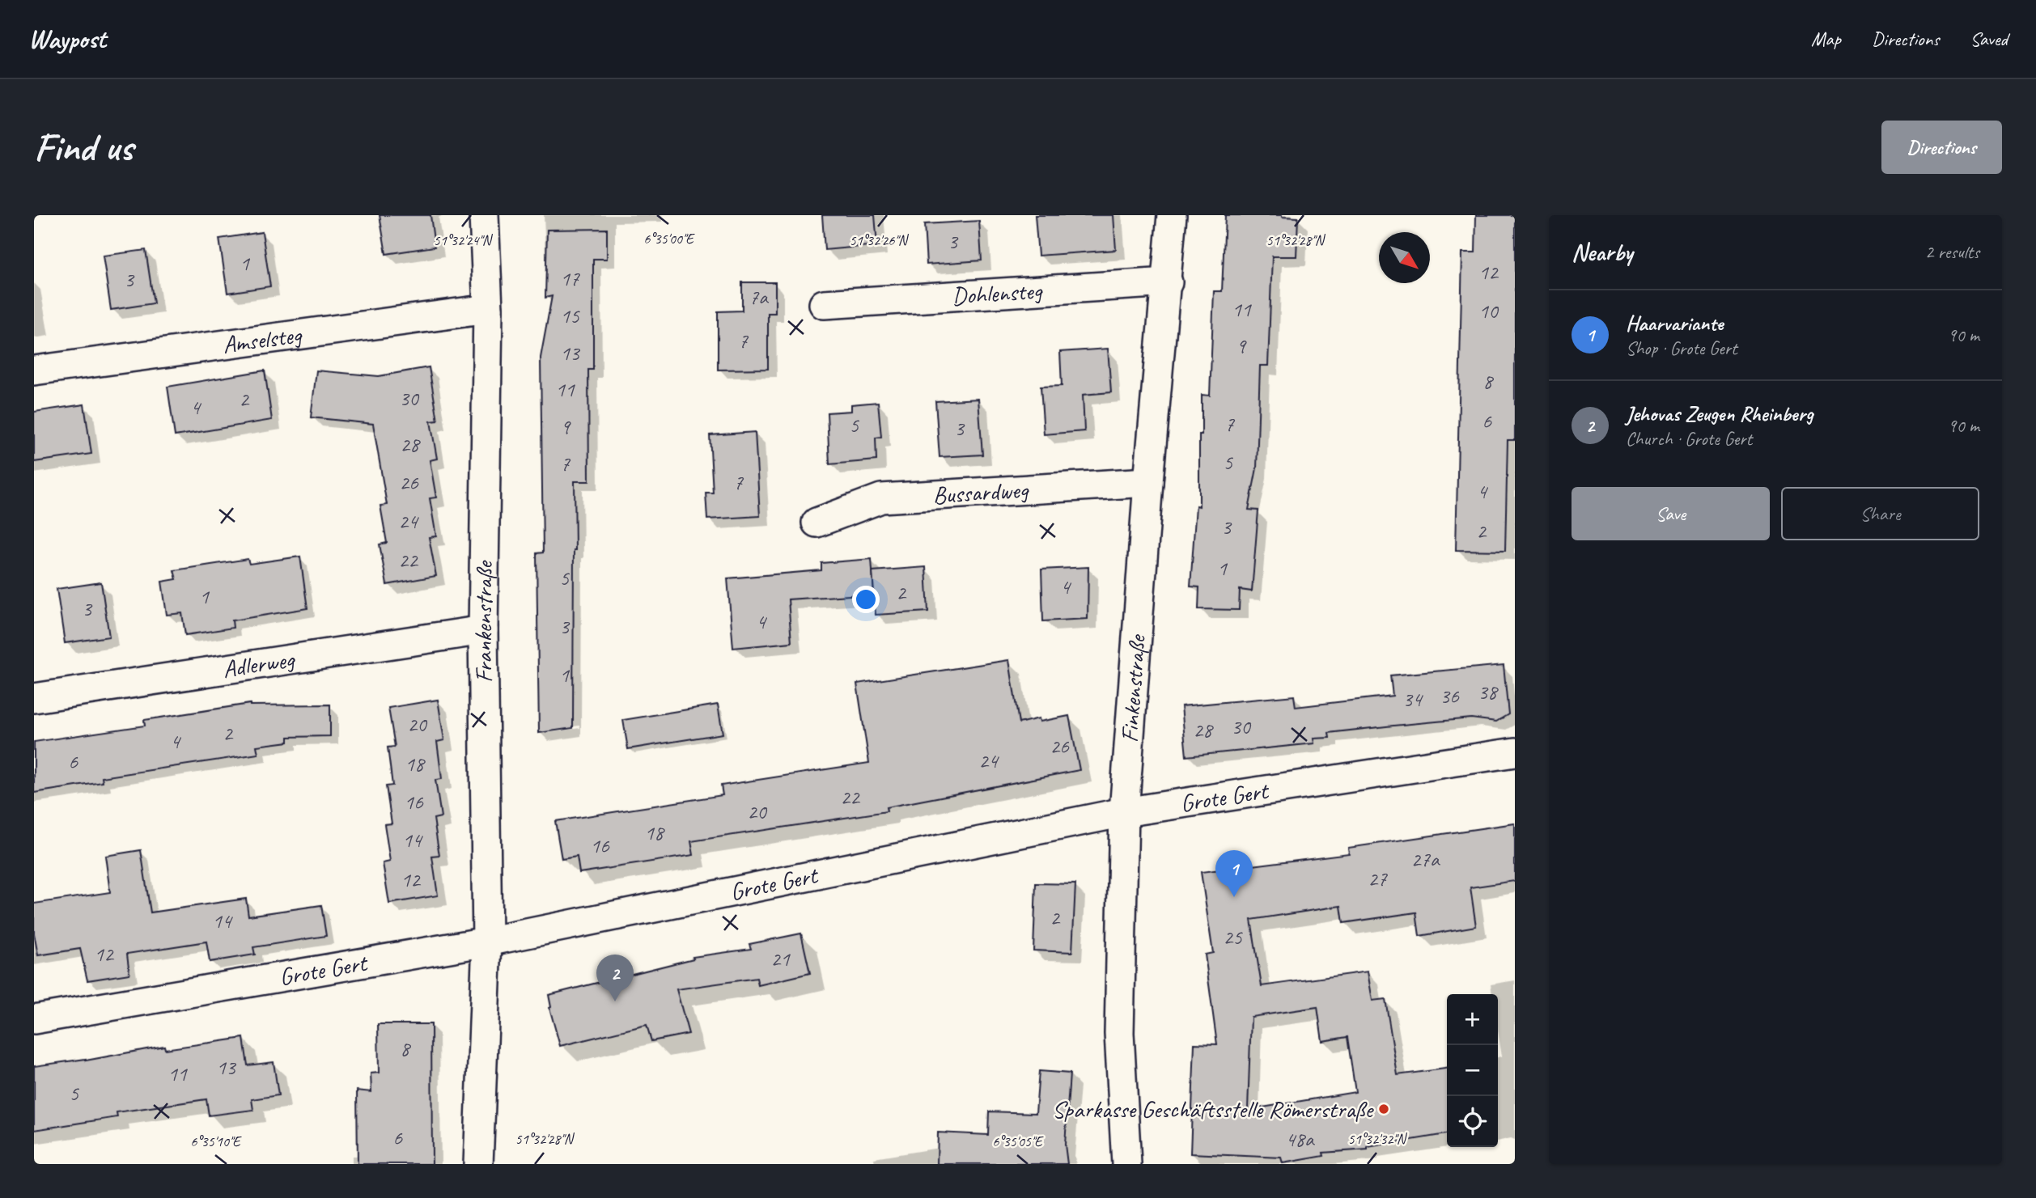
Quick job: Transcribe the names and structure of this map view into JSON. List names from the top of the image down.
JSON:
{
  "streets": {
    "street": [
      "Dohlensteg",
      "Amselsteg",
      "Bussardweg",
      "Frankenstraße",
      "Adlerweg",
      "Finkenstraße",
      "Grote Gert"
    ]
  },
  "crossings": [
    ["Dohlensteg", "Finkenstraße"],
    ["Amselsteg", "Frankenstraße"],
    ["Bussardweg", "Finkenstraße"],
    ["Frankenstraße", "Adlerweg"],
    ["Frankenstraße", "Grote Gert"],
    ["Finkenstraße", "Grote Gert"]
  ],
  "places": ["Sparkasse Geschäftsstelle Römerstraße"],
  "house_numbers": [
    "3",
    "1",
    "12",
    "17",
    "3",
    "7a",
    "11",
    "10",
    "15",
    "7",
    "9",
    "13",
    "8",
    "11",
    "30",
    "2",
    "4",
    "6",
    "7",
    "5",
    "9",
    "3",
    "28",
    "5",
    "7",
    "26",
    "7",
    "4",
    "24",
    "3",
    "2",
    "22",
    "1",
    "5",
    "4",
    "2",
    "1",
    "3",
    "4",
    "3",
    "1",
    "38",
    "36",
    "34",
    "20",
    "30",
    "28",
    "2",
    "4",
    "26",
    "24",
    "6",
    "18",
    "22",
    "16",
    "20",
    "18",
    "14",
    "16",
    "27a",
    "27",
    "12",
    "2",
    "14",
    "25",
    "12",
    "21",
    "8",
    "13",
    "11",
    "5",
    "6",
    "48a"
  ],
  "north": "bottom right",
  "page": {
    "header": "Waypost",
    "nav": ["Map", "Directions", "Saved"],
    "buttons": [
      "Directions",
      ["Save", "Share"]
    ],
    "title": "Find us",
    "heading": ["Nearby", "2 results"],
    "list": [
      {
        "mark": "1",
        "name": "Haarvariante",
        "note": "Shop · Grote Gert",
        "value": "90 m"
      },
      {
        "mark": "2",
        "name": "Jehovas Zeugen Rheinberg",
        "note": "Church · Grote Gert",
        "value": "90 m"
      }
    ],
    "pins": ["1", "2"],
    "map_buttons": ["+", "−"]
  },
  "coordinates": [
    "6°35'00\"E",
    "51°32'26\"N",
    "51°32'24\"N",
    "51°32'28\"N",
    "51°32'32\"N",
    "6°35'10\"E",
    "6°35'05\"E"
  ]
}
